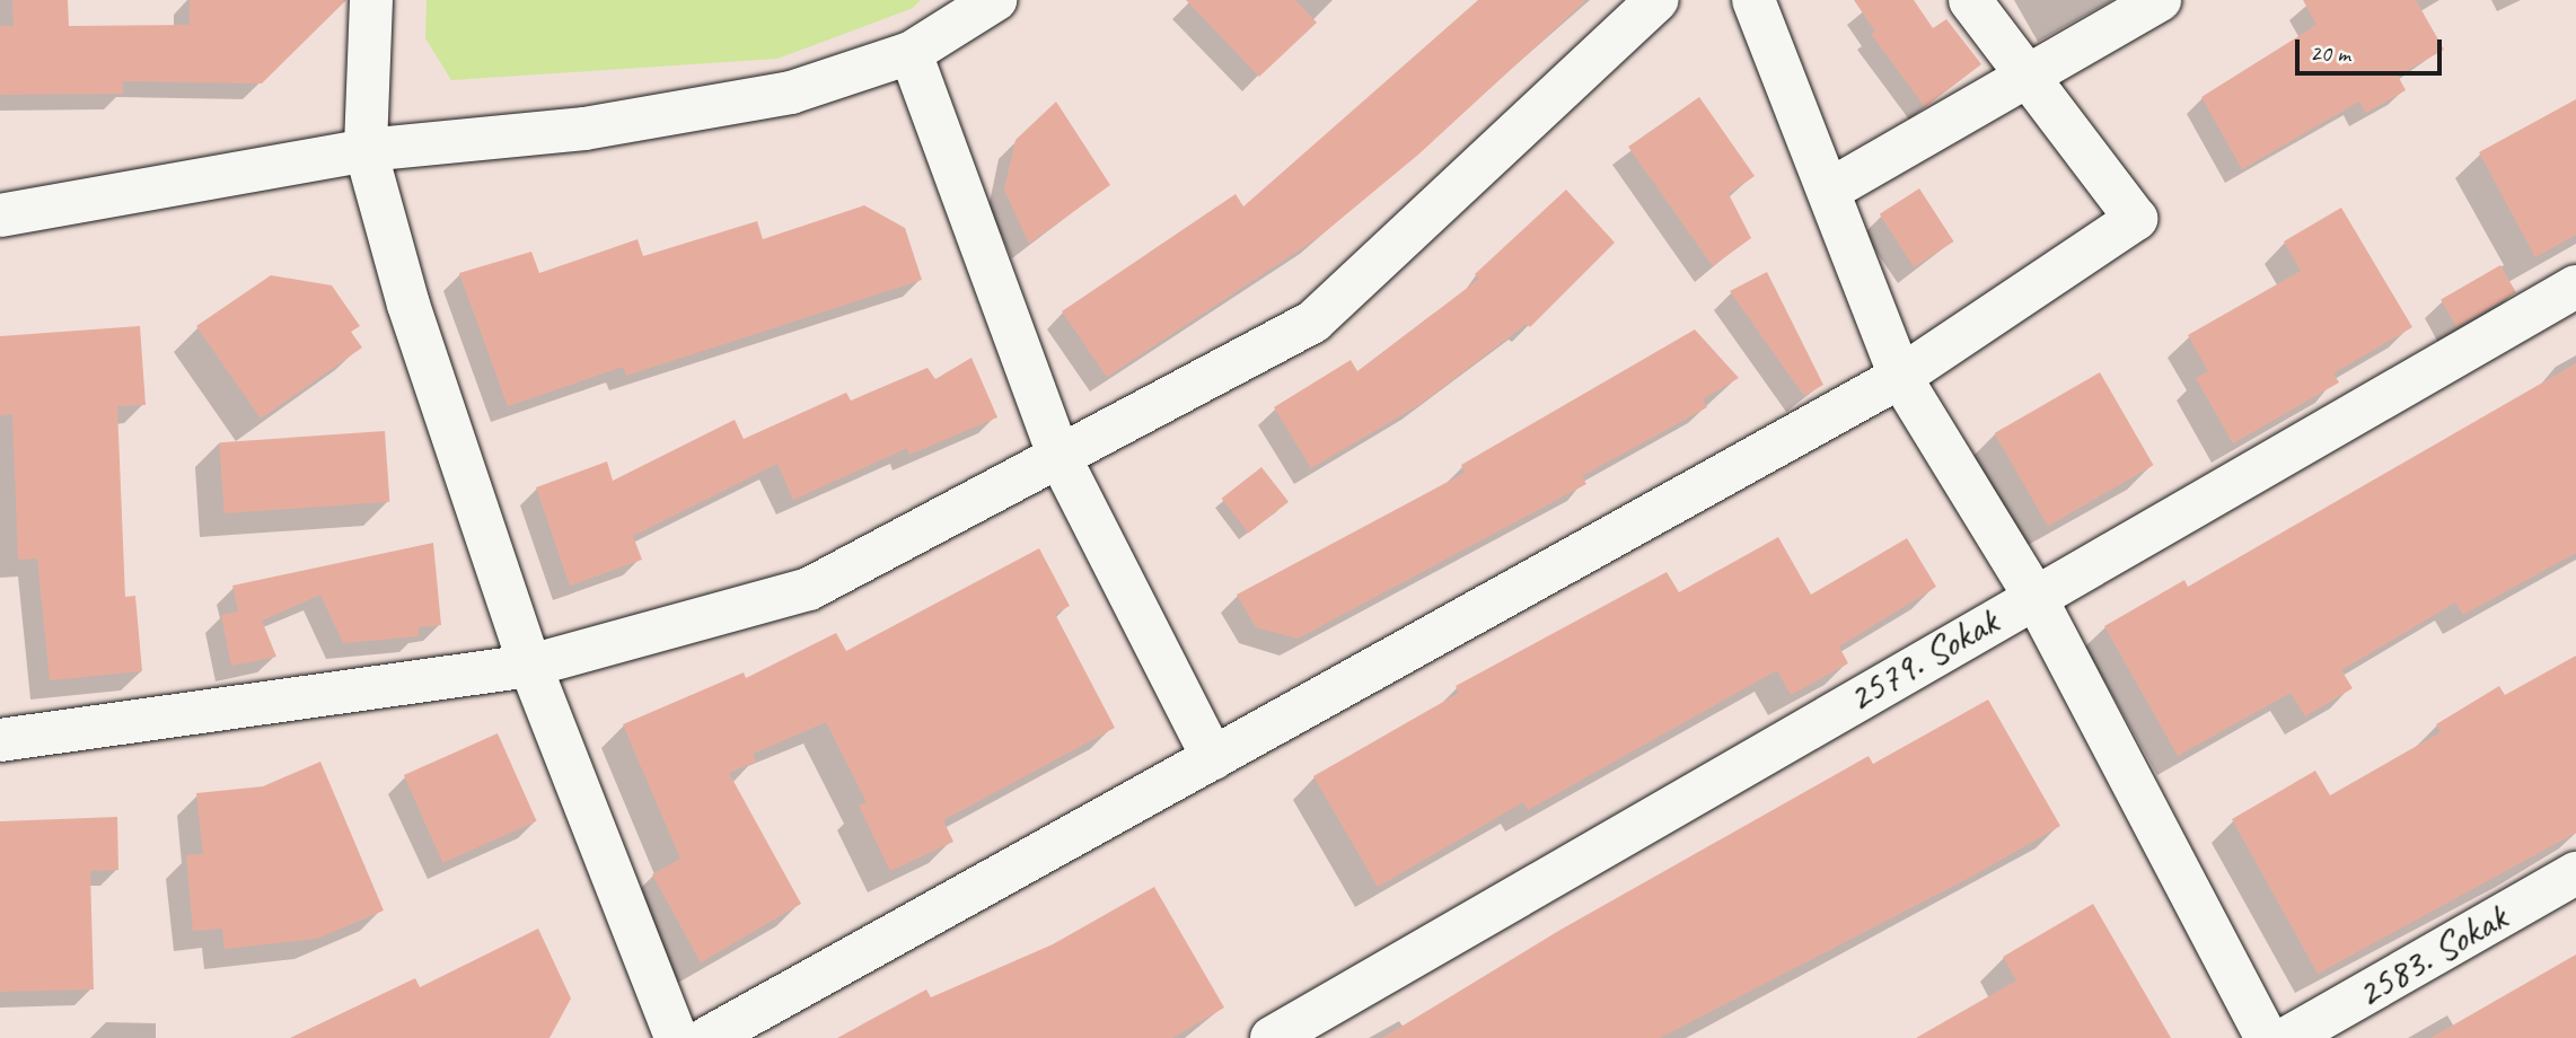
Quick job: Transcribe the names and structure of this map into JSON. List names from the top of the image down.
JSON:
{
  "streets": {
    "street": ["2579. Sokak", "2583. Sokak"]
  },
  "scale_bar": "20 m"
}
